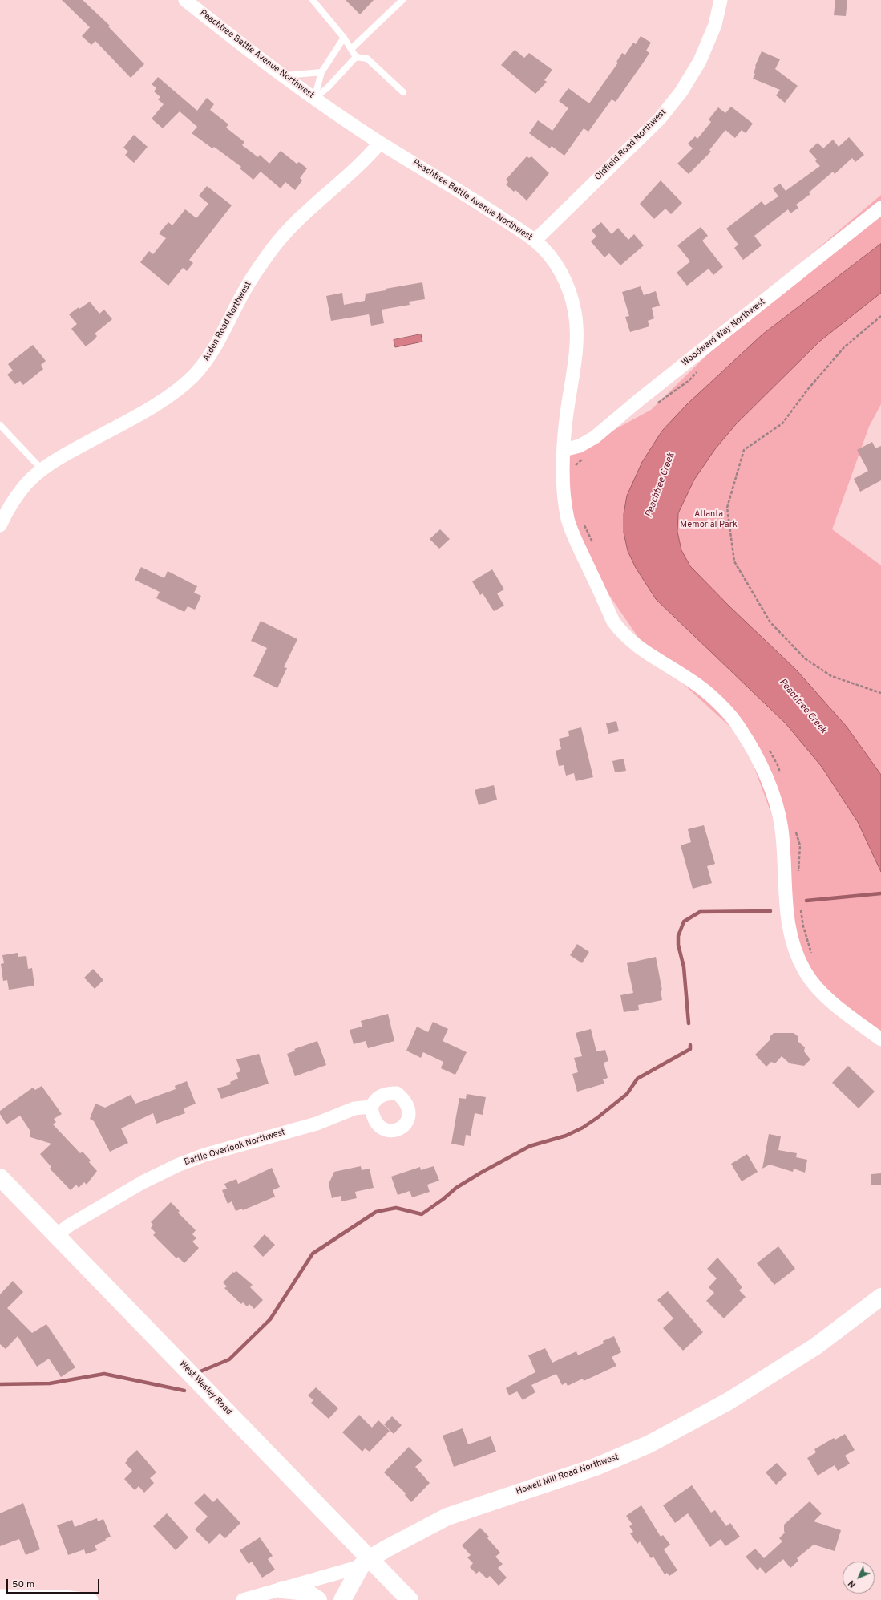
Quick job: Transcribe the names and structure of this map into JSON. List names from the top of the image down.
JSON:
{
  "streets": {
    "main road": ["West Wesley Road", "Howell Mill Road Northwest"],
    "street": [
      "Peachtree Battle Avenue Northwest",
      "Oldfield Road Northwest",
      "Arden Road Northwest",
      "Woodward Way Northwest",
      "Battle Overlook Northwest"
    ]
  },
  "crossings": [
    ["Peachtree Battle Avenue Northwest", "Oldfield Road Northwest"],
    ["Peachtree Battle Avenue Northwest", "Arden Road Northwest"],
    ["Peachtree Battle Avenue Northwest", "Woodward Way Northwest"],
    ["Battle Overlook Northwest", "West Wesley Road"],
    ["West Wesley Road", "Howell Mill Road Northwest"]
  ],
  "water": ["Peachtree Creek"],
  "parks": ["Atlanta Memorial Park"],
  "scale_bar": "50 m",
  "north": "bottom left"
}
